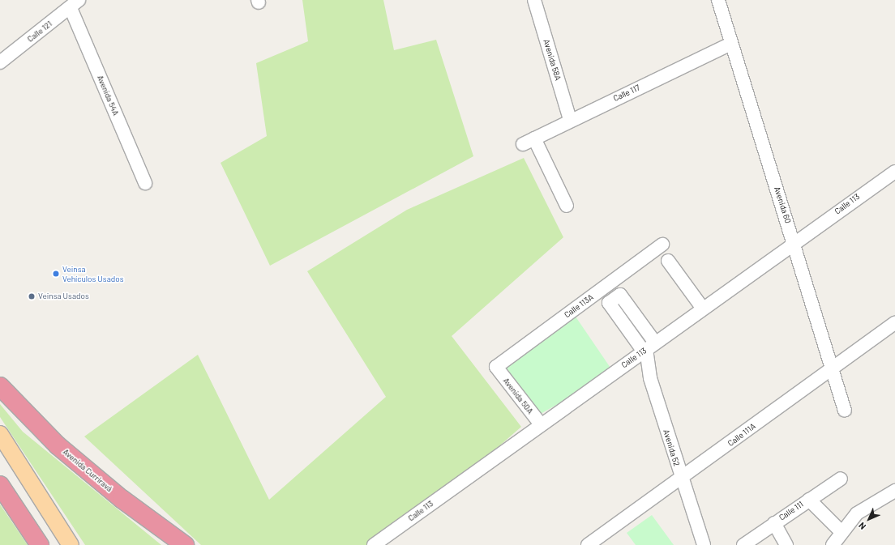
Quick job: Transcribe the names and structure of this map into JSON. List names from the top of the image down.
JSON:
{
  "streets": {
    "highway": ["Avenida Curriravá"],
    "street": [
      "Calle 121",
      "Avenida 58A",
      "Calle 117",
      "Avenida 54A",
      "Calle 113",
      "Avenida 60",
      "Calle 113A",
      "Avenida 50A",
      "Calle 111A",
      "Avenida 52",
      "Calle 111"
    ]
  },
  "crossings": [
    ["Calle 121", "Avenida 54A"],
    ["Avenida 58A", "Calle 117"],
    ["Calle 117", "Avenida 60"],
    ["Calle 113", "Avenida 60"],
    ["Calle 113", "Avenida 50A"],
    ["Calle 113", "Avenida 52"],
    ["Avenida 60", "Calle 111A"],
    ["Calle 113A", "Avenida 50A"],
    ["Calle 111A", "Avenida 52"]
  ],
  "places": ["Veinsa Vehículos Usados", "Veinsa Usados"],
  "north": "bottom left"
}
